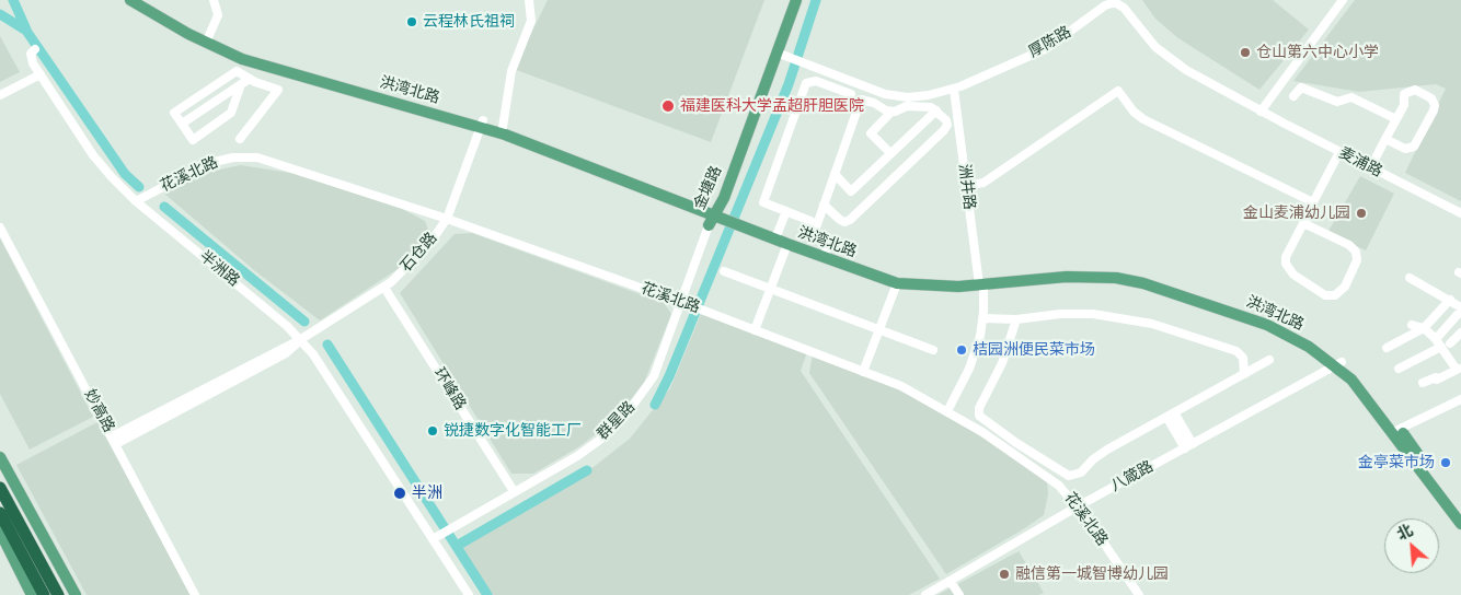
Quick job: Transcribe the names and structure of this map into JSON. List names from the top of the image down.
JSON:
{
  "streets": {
    "main road": ["洪湾北路", "金塘路"],
    "street": [
      "厚陈路",
      "麦浦路",
      "花溪北路",
      "洲井路",
      "石仓路",
      "半洲路",
      "环峰路",
      "妙高路",
      "群星路",
      "八箴路"
    ]
  },
  "crossings": [
    ["厚陈路", "麦浦路"],
    ["厚陈路", "洲井路"],
    ["厚陈路", "金塘路"],
    ["洪湾北路", "洲井路"],
    ["洪湾北路", "金塘路"],
    ["洪湾北路", "石仓路"],
    ["洪湾北路", "群星路"],
    ["洪湾北路", "八箴路"],
    ["花溪北路", "洲井路"],
    ["花溪北路", "石仓路"],
    ["花溪北路", "半洲路"],
    ["花溪北路", "群星路"],
    ["花溪北路", "八箴路"],
    ["金塘路", "群星路"],
    ["石仓路", "半洲路"],
    ["石仓路", "环峰路"],
    ["石仓路", "妙高路"],
    ["半洲路", "群星路"],
    ["环峰路", "群星路"]
  ],
  "places": [
    "云程林氏祖祠",
    "仓山第六中心小学",
    "福建医科大学孟超肝胆医院",
    "金山麦浦幼儿园",
    "桔园洲便民菜市场",
    "锐捷数字化智能工厂",
    "金亭菜市场",
    "半洲",
    "融信第一城智博幼儿园"
  ],
  "north": "top left"
}
